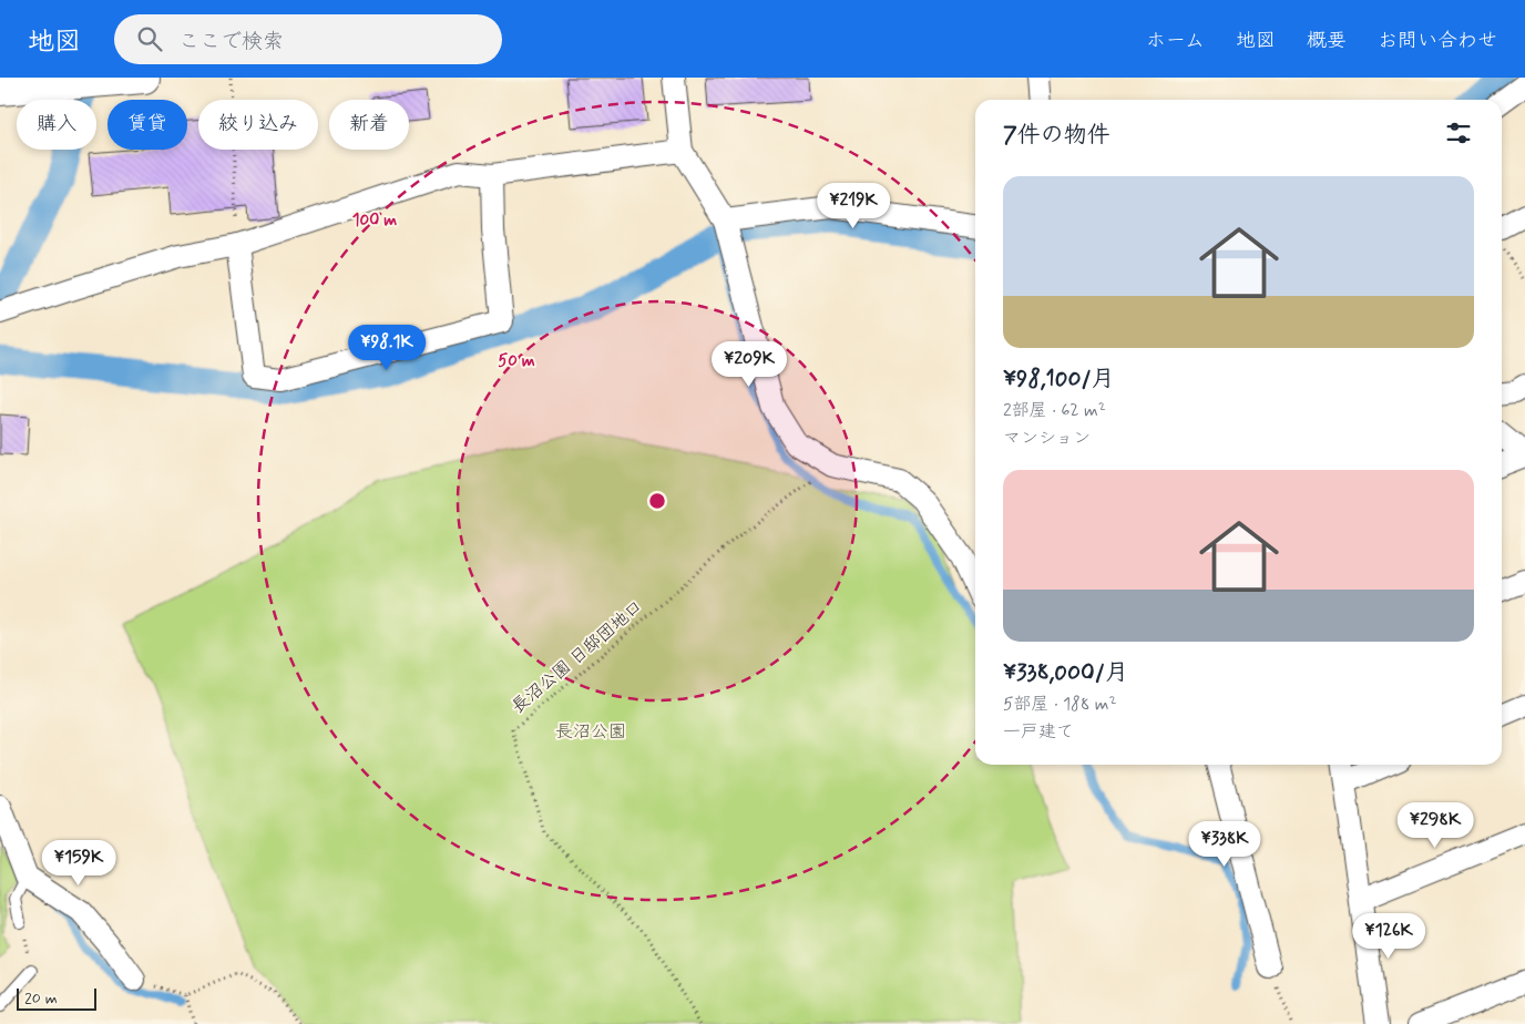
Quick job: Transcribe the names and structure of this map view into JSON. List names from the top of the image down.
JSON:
{
  "streets": {
    "path": ["長沼公園 日邸団地口"]
  },
  "parks": ["長沼公園"],
  "scale_bar": "20 m",
  "page": {
    "header": "地図",
    "search": "ここで検索",
    "nav": [
      "ホーム",
      "地図",
      "概要",
      "お問い合わせ"
    ],
    "chip": [
      "購入",
      "賃貸",
      "絞り込み",
      "新着"
    ],
    "heading": "7件の物件",
    "list": [
      {
        "name": "¥98,100/月",
        "note": "2部屋 · 62 m² · マンション"
      },
      {
        "name": "¥338,000/月",
        "note": "5部屋 · 188 m² · 一戸建て"
      }
    ],
    "price": [
      "¥219K",
      "¥98.1K",
      "¥209K",
      "¥298K",
      "¥338K",
      "¥159K",
      "¥126K"
    ],
    "scale": "20 m"
  },
  "rings": ["100 m", "50 m"]
}
